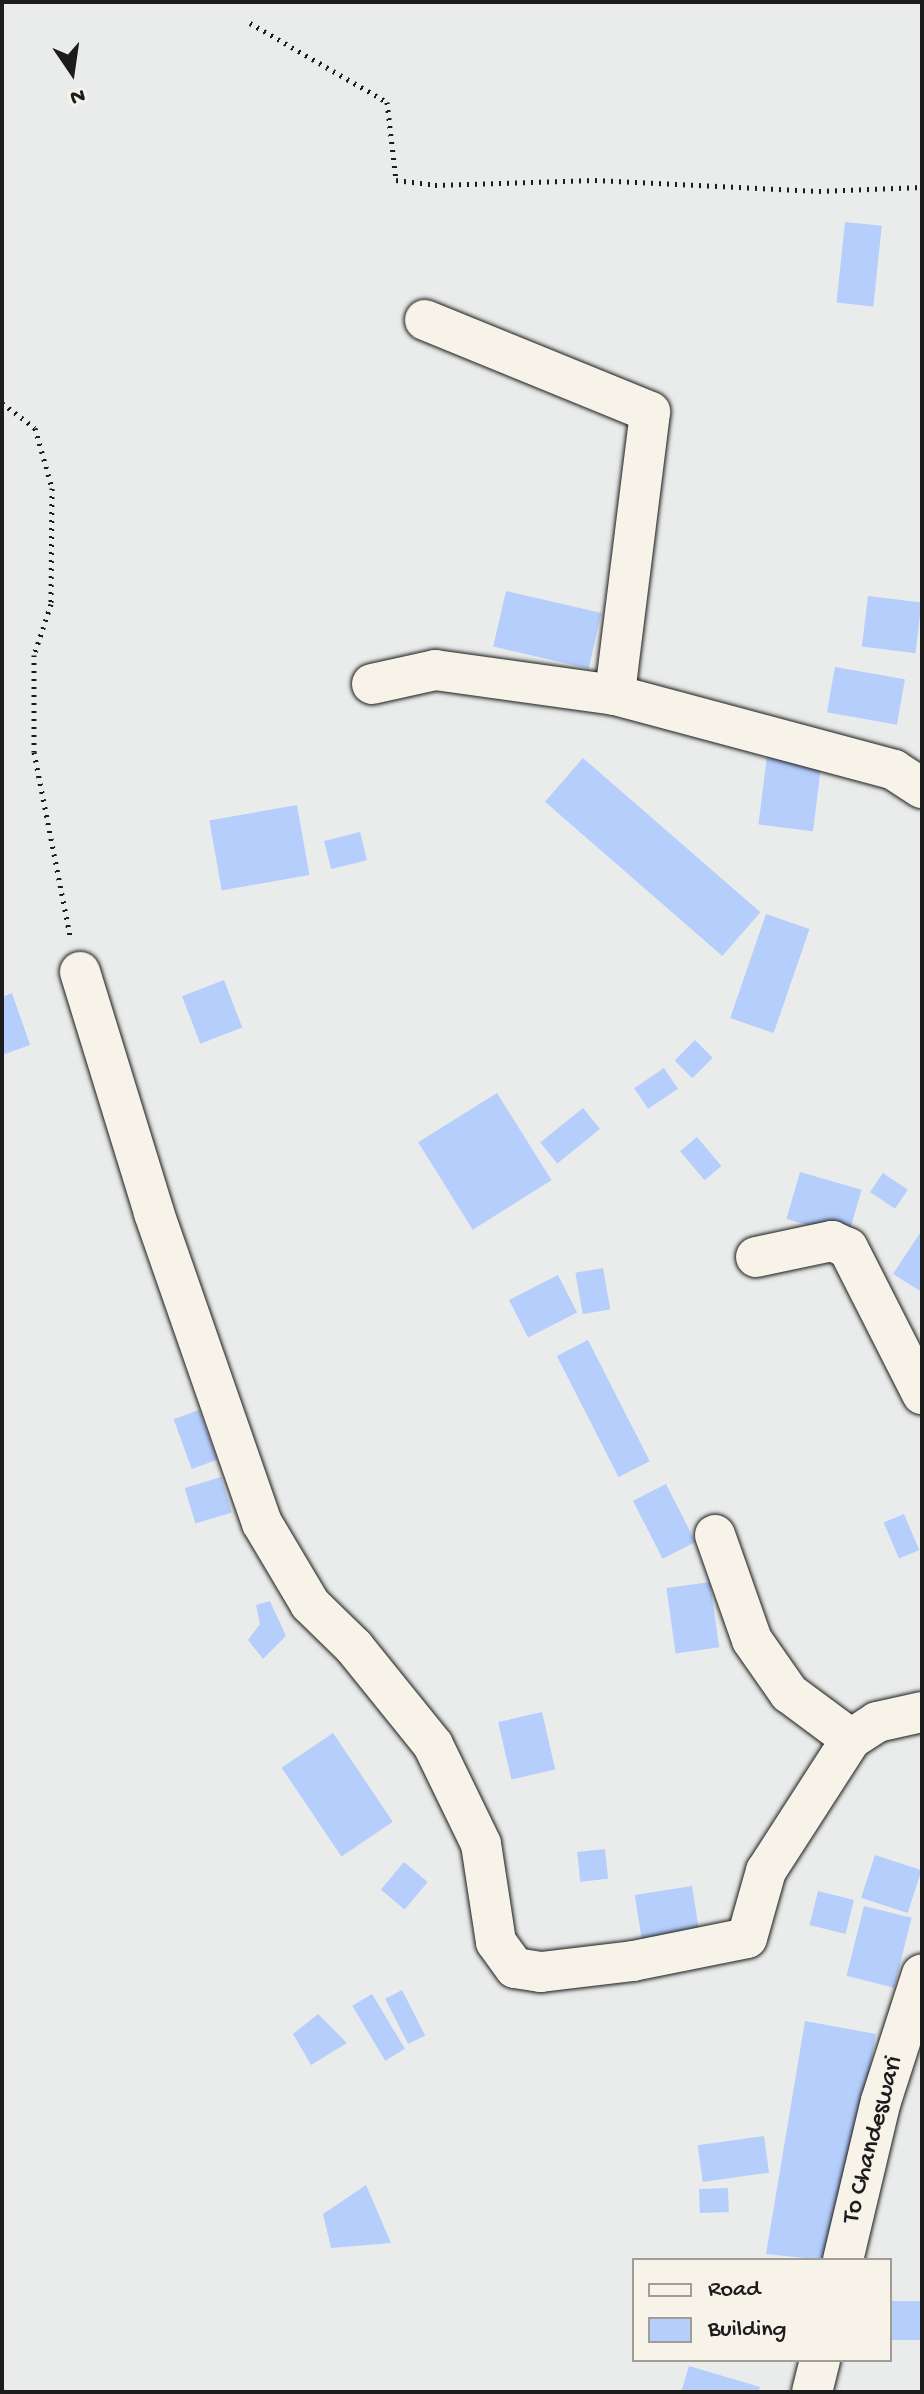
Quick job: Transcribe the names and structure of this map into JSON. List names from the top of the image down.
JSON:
{
  "streets": {
    "street": ["To Chandeswari"]
  },
  "legend": ["Road", "Building"],
  "north": "bottom"
}
